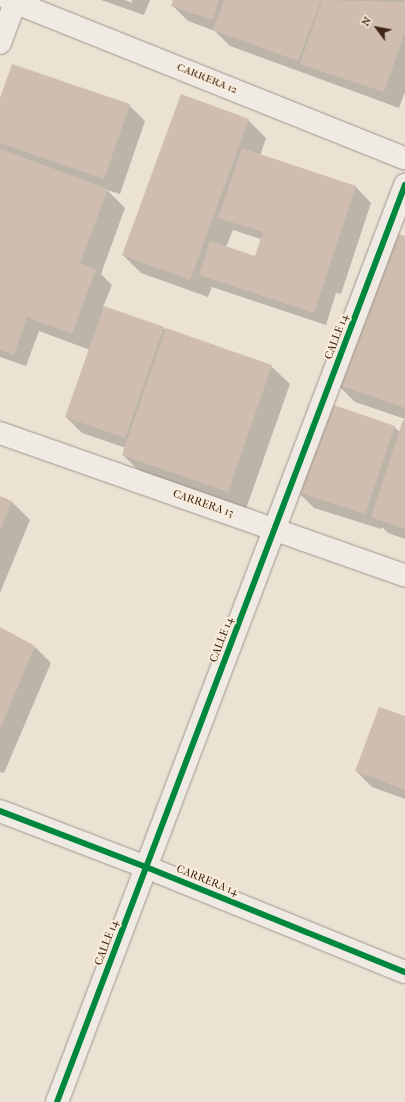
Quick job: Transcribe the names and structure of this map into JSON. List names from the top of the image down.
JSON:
{
  "streets": {
    "street": [
      "CARRERA 12",
      "CALLE 14",
      "CARRERA 13",
      "CARRERA 14"
    ]
  },
  "crossings": [
    ["CALLE 14", "CARRERA 13"],
    ["CALLE 14", "CARRERA 14"]
  ],
  "north": "top left"
}
